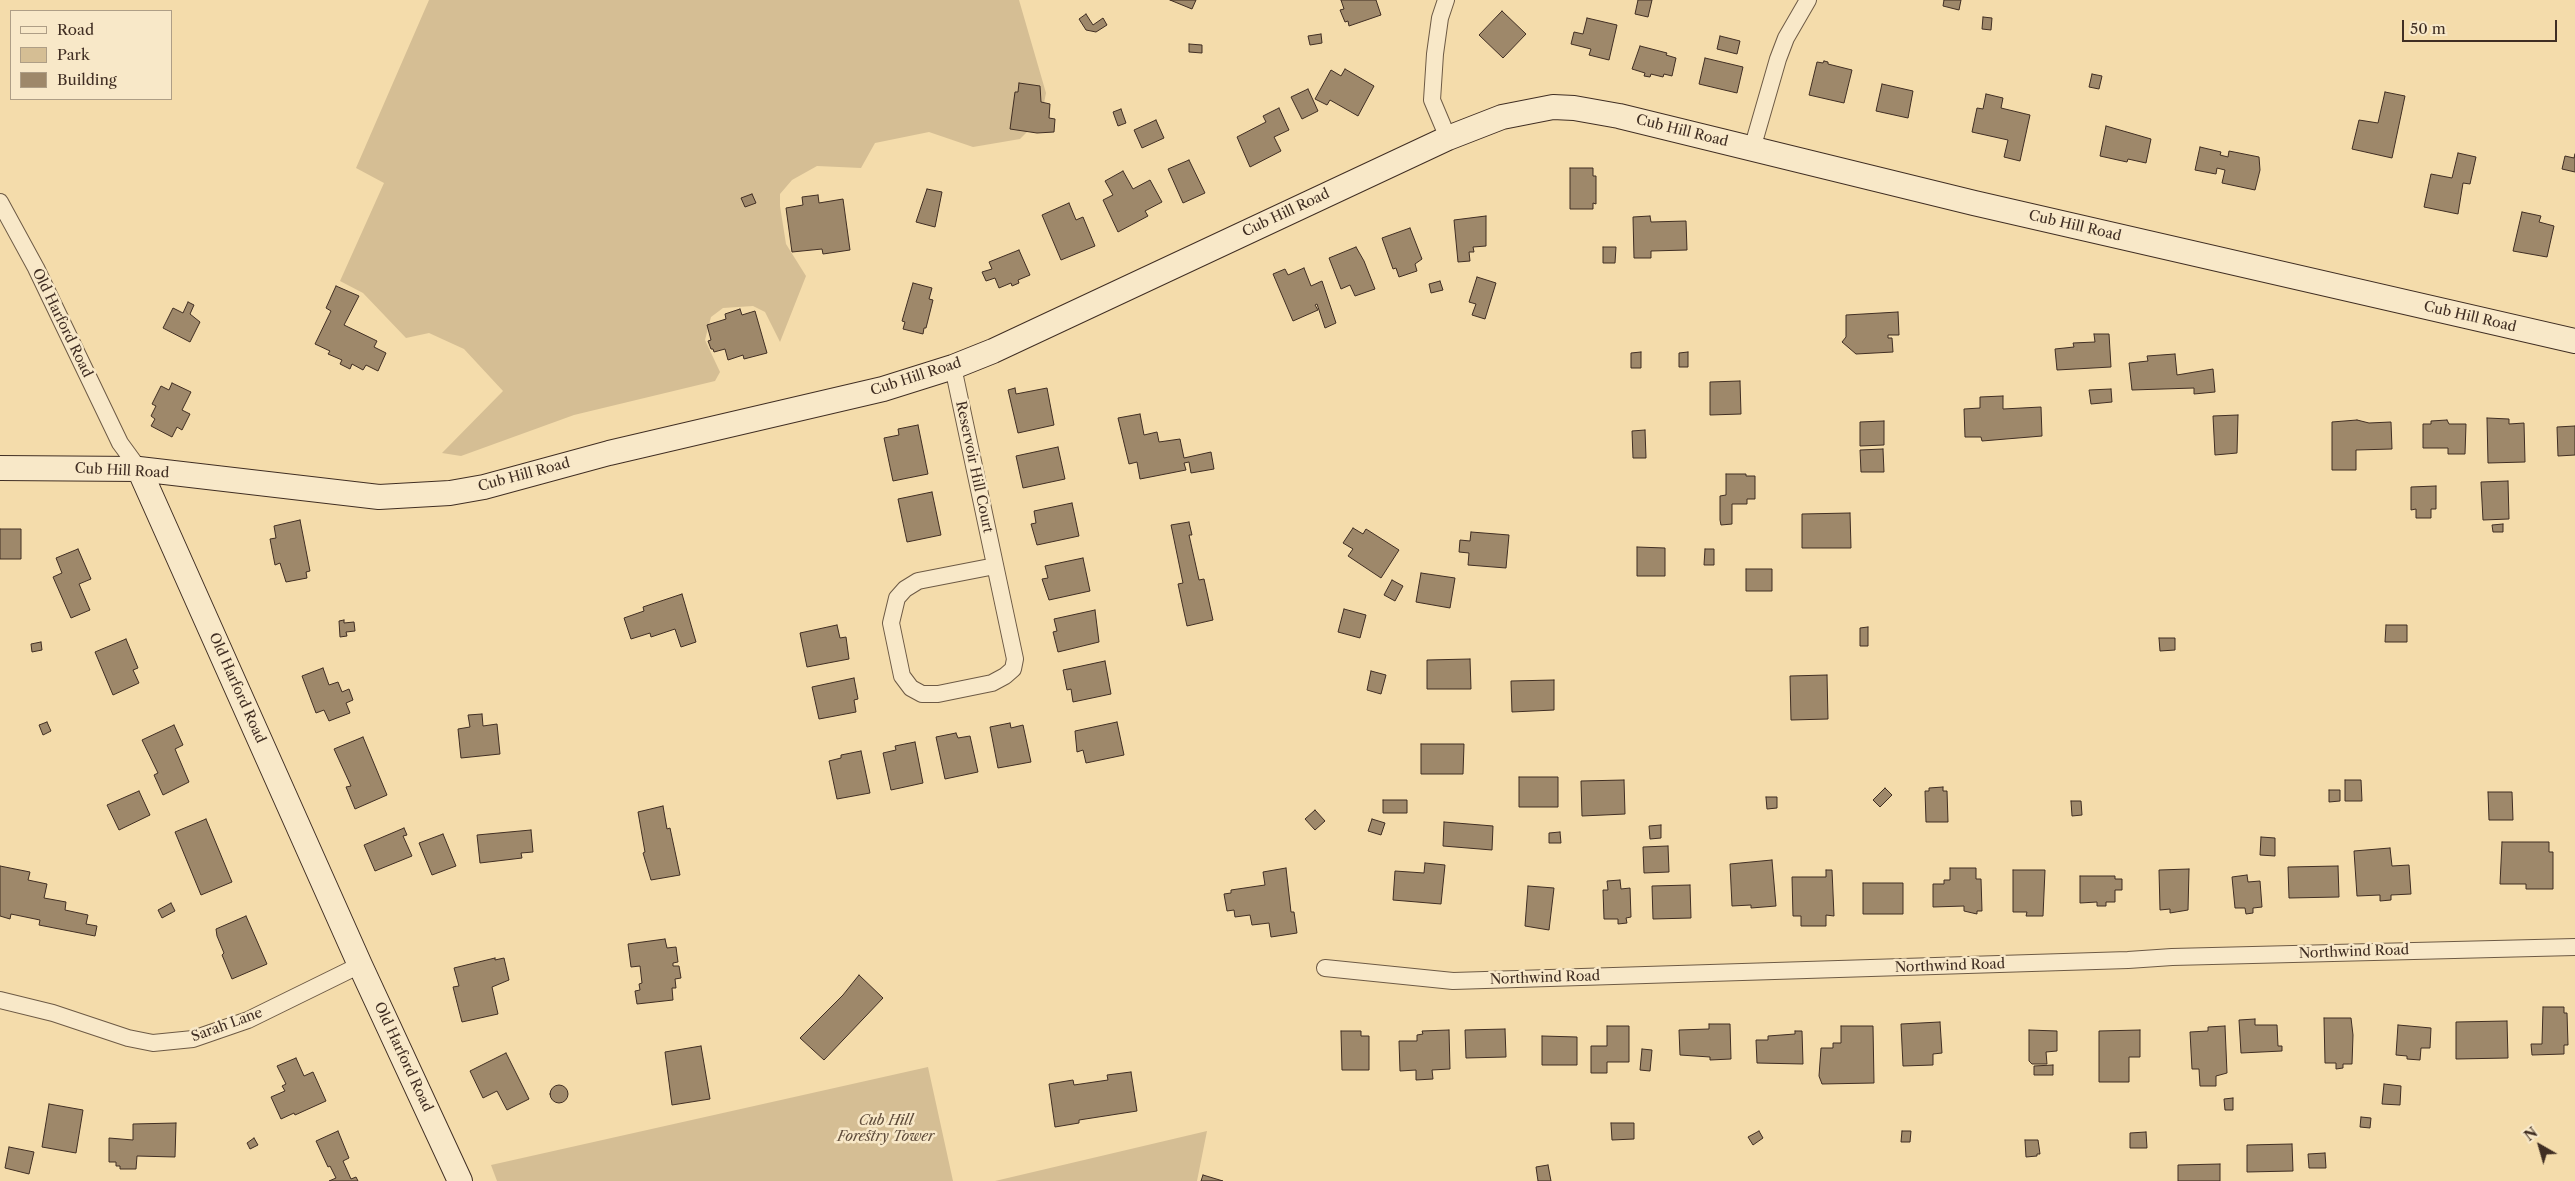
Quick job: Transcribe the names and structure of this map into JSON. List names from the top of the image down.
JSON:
{
  "streets": {
    "street": [
      "Cub Hill Road",
      "Old Harford Road",
      "Reservoir Hill Court",
      "Northwind Road",
      "Sarah Lane"
    ]
  },
  "crossings": [
    ["Cub Hill Road", "Old Harford Road"],
    ["Cub Hill Road", "Reservoir Hill Court"],
    ["Old Harford Road", "Sarah Lane"]
  ],
  "parks": ["Cub Hill Forestry Tower"],
  "legend": ["Road", "Park", "Building"],
  "scale_bar": "50 m",
  "north": "top left"
}
